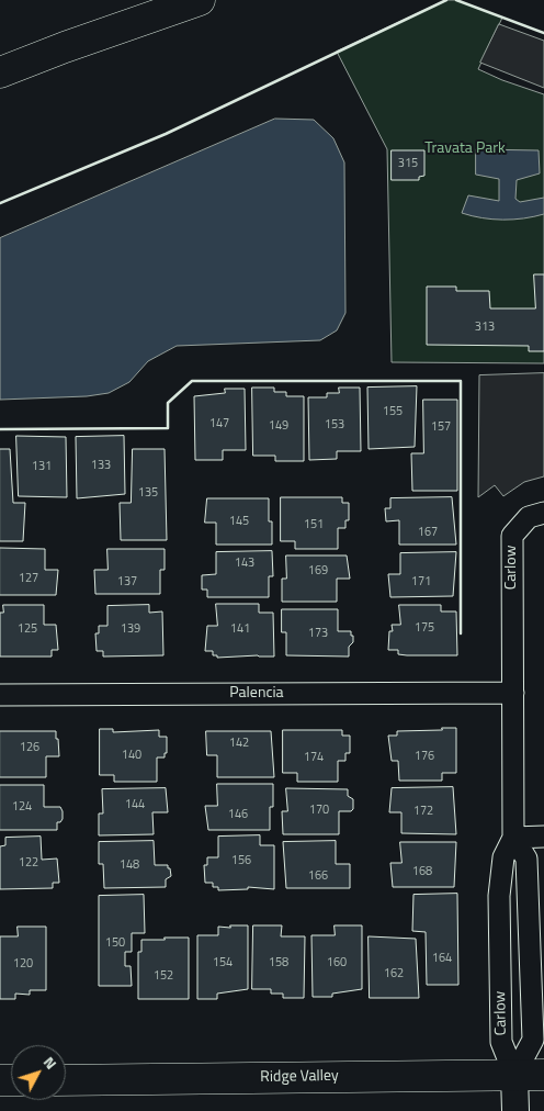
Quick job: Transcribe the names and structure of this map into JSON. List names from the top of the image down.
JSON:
{
  "streets": {
    "main road": ["Ridge Valley"],
    "street": ["Carlow", "Palencia"]
  },
  "crossings": [
    ["Carlow", "Palencia"],
    ["Carlow", "Ridge Valley"]
  ],
  "parks": ["Travata Park"],
  "house_numbers": [
    "315",
    "313",
    "155",
    "147",
    "153",
    "149",
    "157",
    "133",
    "131",
    "135",
    "145",
    "151",
    "167",
    "143",
    "169",
    "127",
    "137",
    "171",
    "175",
    "125",
    "139",
    "141",
    "173",
    "142",
    "126",
    "140",
    "176",
    "174",
    "144",
    "124",
    "170",
    "172",
    "146",
    "156",
    "122",
    "148",
    "168",
    "166",
    "150",
    "164",
    "154",
    "158",
    "160",
    "120",
    "162",
    "152"
  ],
  "north": "top right"
}
